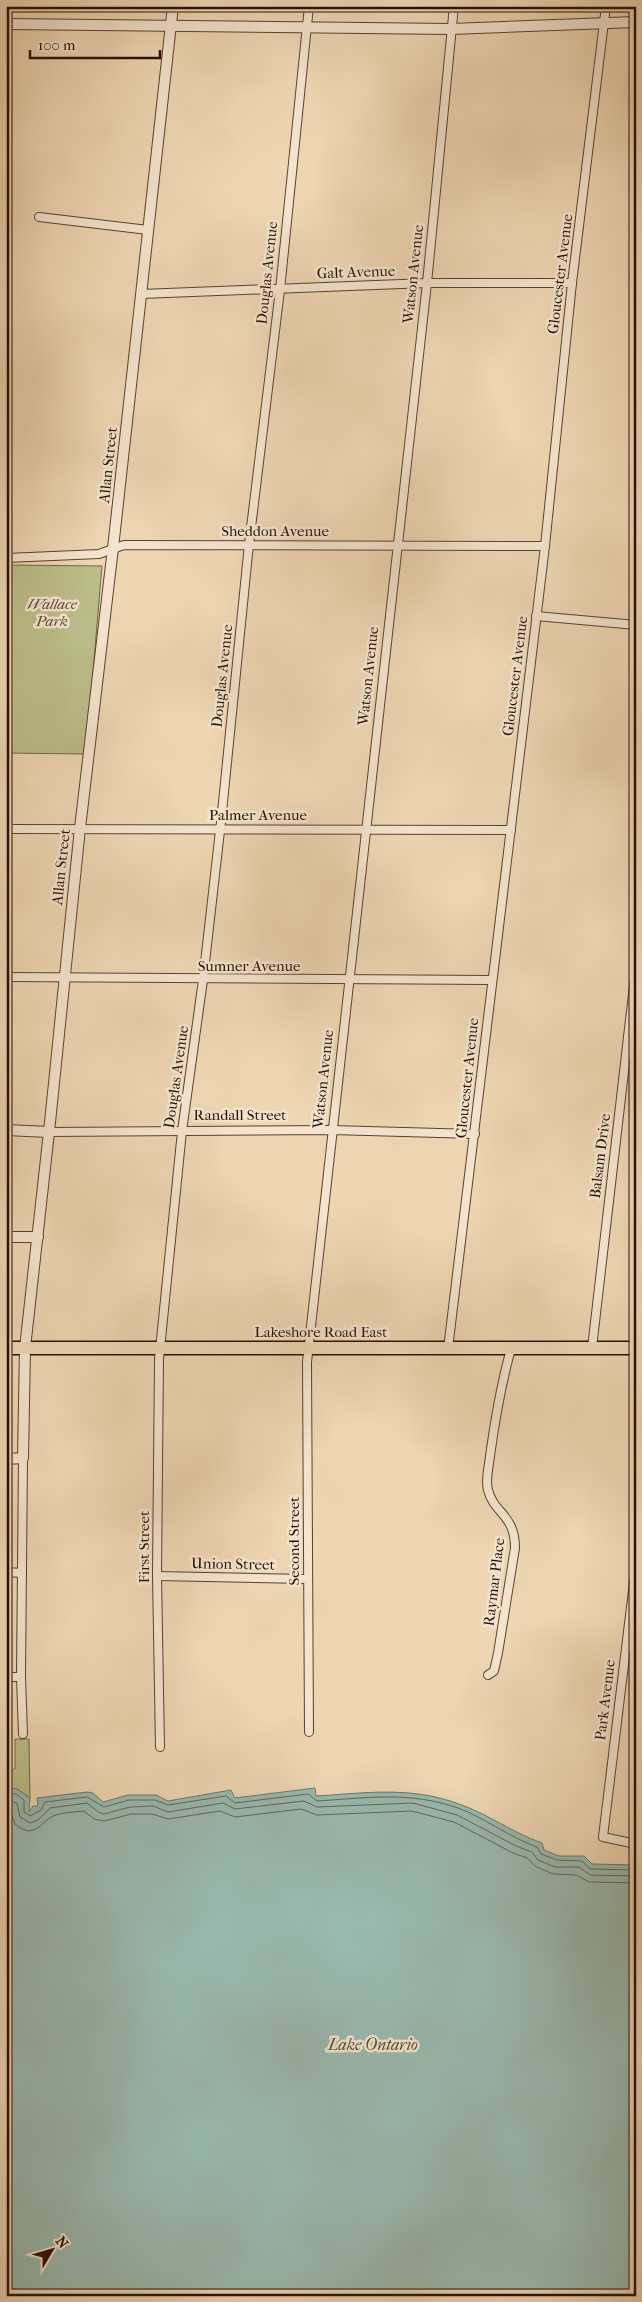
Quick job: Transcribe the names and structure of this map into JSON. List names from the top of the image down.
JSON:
{
  "streets": {
    "main road": ["Lakeshore Road East"],
    "street": [
      "Galt Avenue",
      "Douglas Avenue",
      "Watson Avenue",
      "Gloucester Avenue",
      "Allan Street",
      "Sheddon Avenue",
      "Palmer Avenue",
      "Sumner Avenue",
      "Randall Street",
      "Balsam Drive",
      "Second Street",
      "First Street",
      "Union Street",
      "Raymar Place",
      "Park Avenue"
    ]
  },
  "crossings": [
    ["Galt Avenue", "Douglas Avenue"],
    ["Galt Avenue", "Watson Avenue"],
    ["Galt Avenue", "Gloucester Avenue"],
    ["Galt Avenue", "Allan Street"],
    ["Douglas Avenue", "Sheddon Avenue"],
    ["Douglas Avenue", "Palmer Avenue"],
    ["Douglas Avenue", "Sumner Avenue"],
    ["Douglas Avenue", "Randall Street"],
    ["Douglas Avenue", "Lakeshore Road East"],
    ["Douglas Avenue", "First Street"],
    ["Watson Avenue", "Sheddon Avenue"],
    ["Watson Avenue", "Palmer Avenue"],
    ["Watson Avenue", "Sumner Avenue"],
    ["Watson Avenue", "Randall Street"],
    ["Watson Avenue", "Lakeshore Road East"],
    ["Watson Avenue", "Second Street"],
    ["Gloucester Avenue", "Sheddon Avenue"],
    ["Gloucester Avenue", "Palmer Avenue"],
    ["Gloucester Avenue", "Sumner Avenue"],
    ["Gloucester Avenue", "Randall Street"],
    ["Gloucester Avenue", "Lakeshore Road East"],
    ["Allan Street", "Sheddon Avenue"],
    ["Allan Street", "Palmer Avenue"],
    ["Allan Street", "Sumner Avenue"],
    ["Allan Street", "Randall Street"],
    ["Allan Street", "Lakeshore Road East"],
    ["Balsam Drive", "Lakeshore Road East"],
    ["Lakeshore Road East", "Second Street"],
    ["Lakeshore Road East", "First Street"],
    ["Lakeshore Road East", "Raymar Place"],
    ["Second Street", "Union Street"],
    ["First Street", "Union Street"]
  ],
  "water": ["Lake Ontario"],
  "parks": ["Wallace Park"],
  "scale_bar": "100 m",
  "north": "top right"
}
